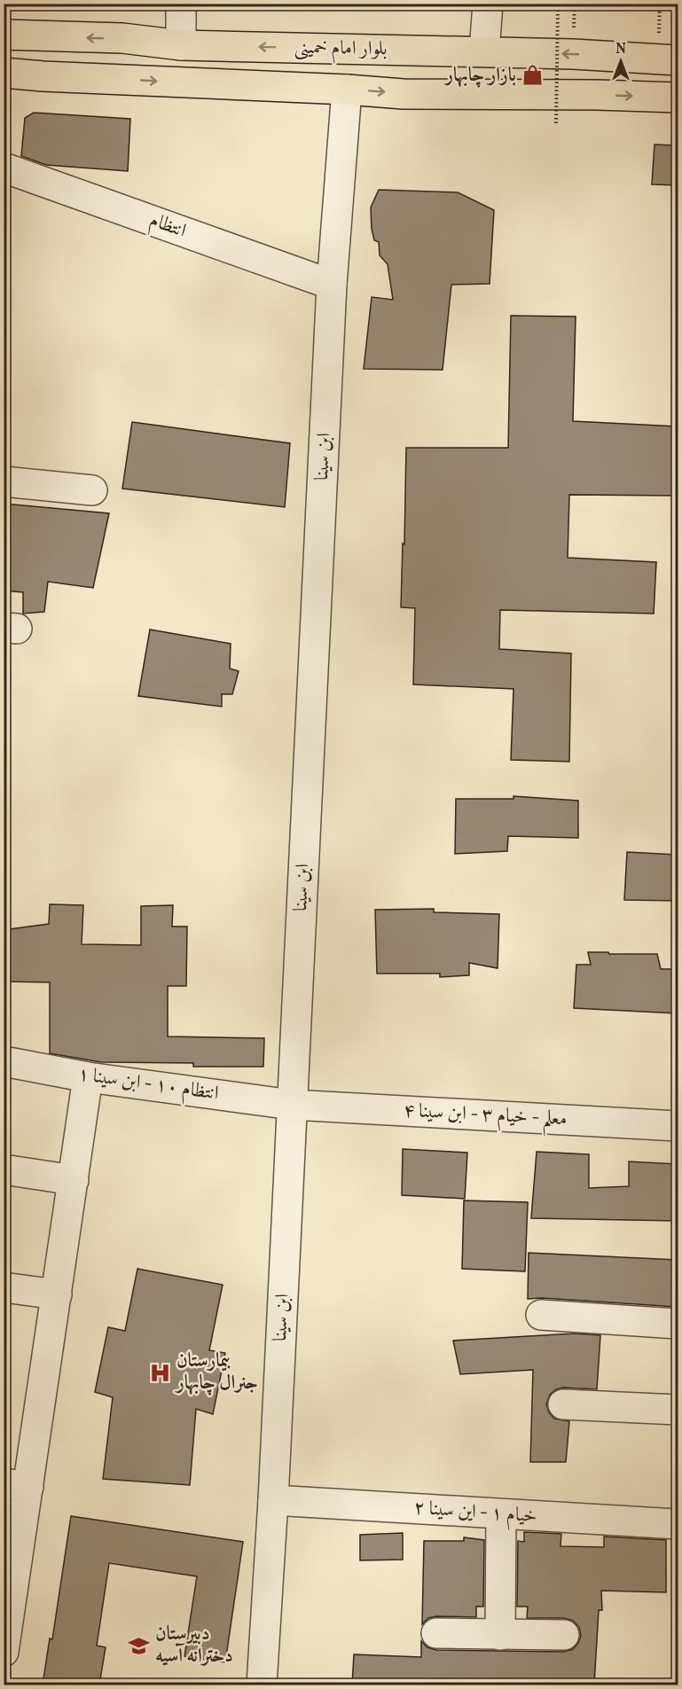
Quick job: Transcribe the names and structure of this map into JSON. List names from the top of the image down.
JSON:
{
  "streets": {
    "main road": ["بلوار امام خمینی"],
    "street": [
      "انتظام",
      "ابن سینا",
      "انتظام ۱۰ - ابن سینا ۱",
      "معلم - خیام ۳ - ابن سینا ۴",
      "خیام ۱ - این سینا ۲"
    ]
  },
  "crossings": [
    ["بلوار امام خمینی", "ابن سینا"],
    ["انتظام", "ابن سینا"],
    ["ابن سینا", "انتظام ۱۰ - ابن سینا ۱"],
    ["ابن سینا", "معلم - خیام ۳ - ابن سینا ۴"],
    ["ابن سینا", "خیام ۱ - این سینا ۲"],
    ["انتظام ۱۰ - ابن سینا ۱", "معلم - خیام ۳ - ابن سینا ۴"]
  ],
  "places": {
    "shop": ["بازار چابهار"],
    "hospital": ["بیمارستان جنرال چابهار"],
    "school or university": ["دبیرستان دخترانه آسیه"]
  },
  "north": "top"
}
